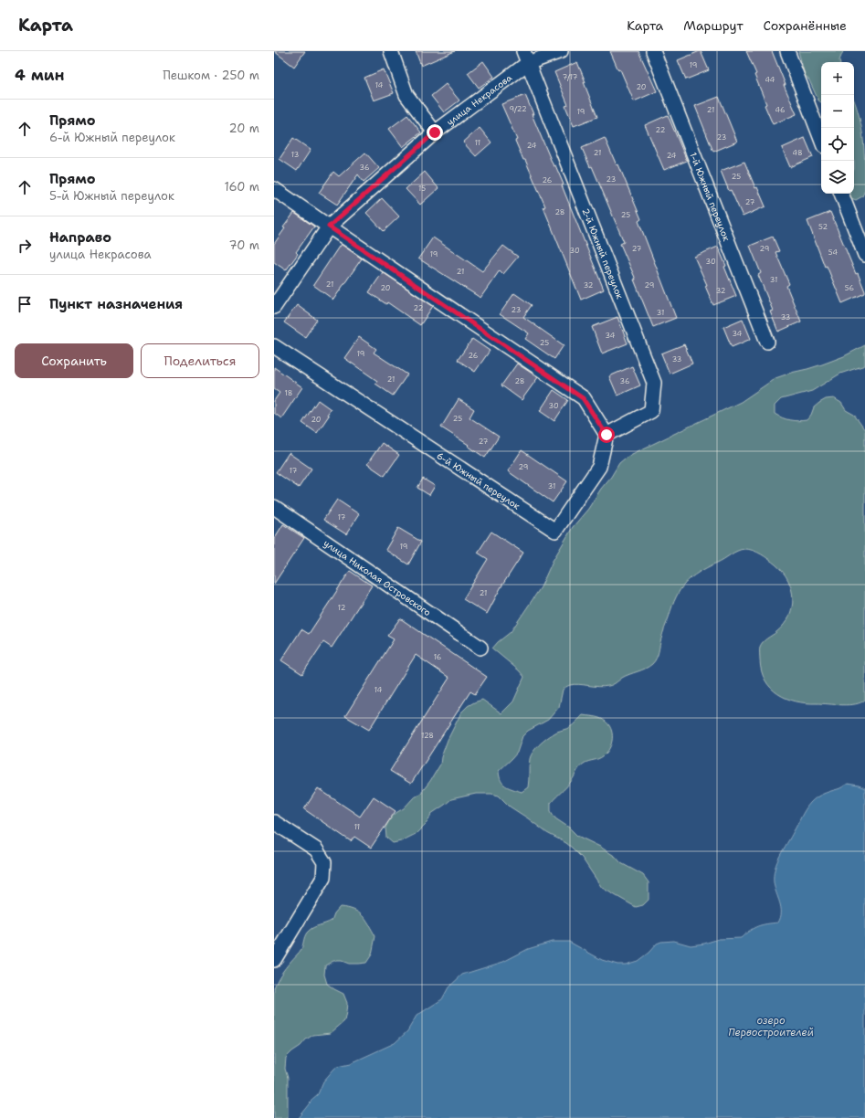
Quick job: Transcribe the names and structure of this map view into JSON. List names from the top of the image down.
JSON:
{
  "streets": {
    "street": [
      "улица Некрасова",
      "1-й Южный переулок",
      "2-й Южный переулок",
      "6-й Южный переулок",
      "улица Николая Островского"
    ]
  },
  "crossings": [
    ["улица Некрасова", "2-й Южный переулок"],
    ["2-й Южный переулок", "6-й Южный переулок"]
  ],
  "water": ["озеро Первостроителей"],
  "house_numbers": [
    "19",
    "7/17",
    "44",
    "14",
    "20",
    "9/22",
    "21",
    "46",
    "19",
    "22",
    "23",
    "11",
    "24",
    "21",
    "48",
    "13",
    "24",
    "36",
    "25",
    "23",
    "26",
    "15",
    "27",
    "28",
    "25",
    "52",
    "27",
    "29",
    "30",
    "54",
    "19",
    "30",
    "21",
    "31",
    "21",
    "32",
    "29",
    "20",
    "56",
    "32",
    "22",
    "23",
    "31",
    "33",
    "34",
    "34",
    "25",
    "19",
    "26",
    "33",
    "21",
    "28",
    "36",
    "18",
    "30",
    "25",
    "20",
    "27",
    "29",
    "17",
    "31",
    "17",
    "19",
    "21",
    "12",
    "16",
    "14",
    "128",
    "11"
  ],
  "page": {
    "header": "Карта",
    "nav": ["Карта", "Маршрут", "Сохранённые"],
    "heading": ["4 мин", "Пешком · 250 m"],
    "map_buttons": ["+", "−"],
    "list": [
      ["Прямо", "6-й Южный переулок", "20 m"],
      ["Прямо", "5-й Южный переулок", "160 m"],
      ["Направо", "улица Некрасова", "70 m"],
      "Пункт назначения"
    ],
    "buttons": ["Сохранить", "Поделиться"]
  }
}
